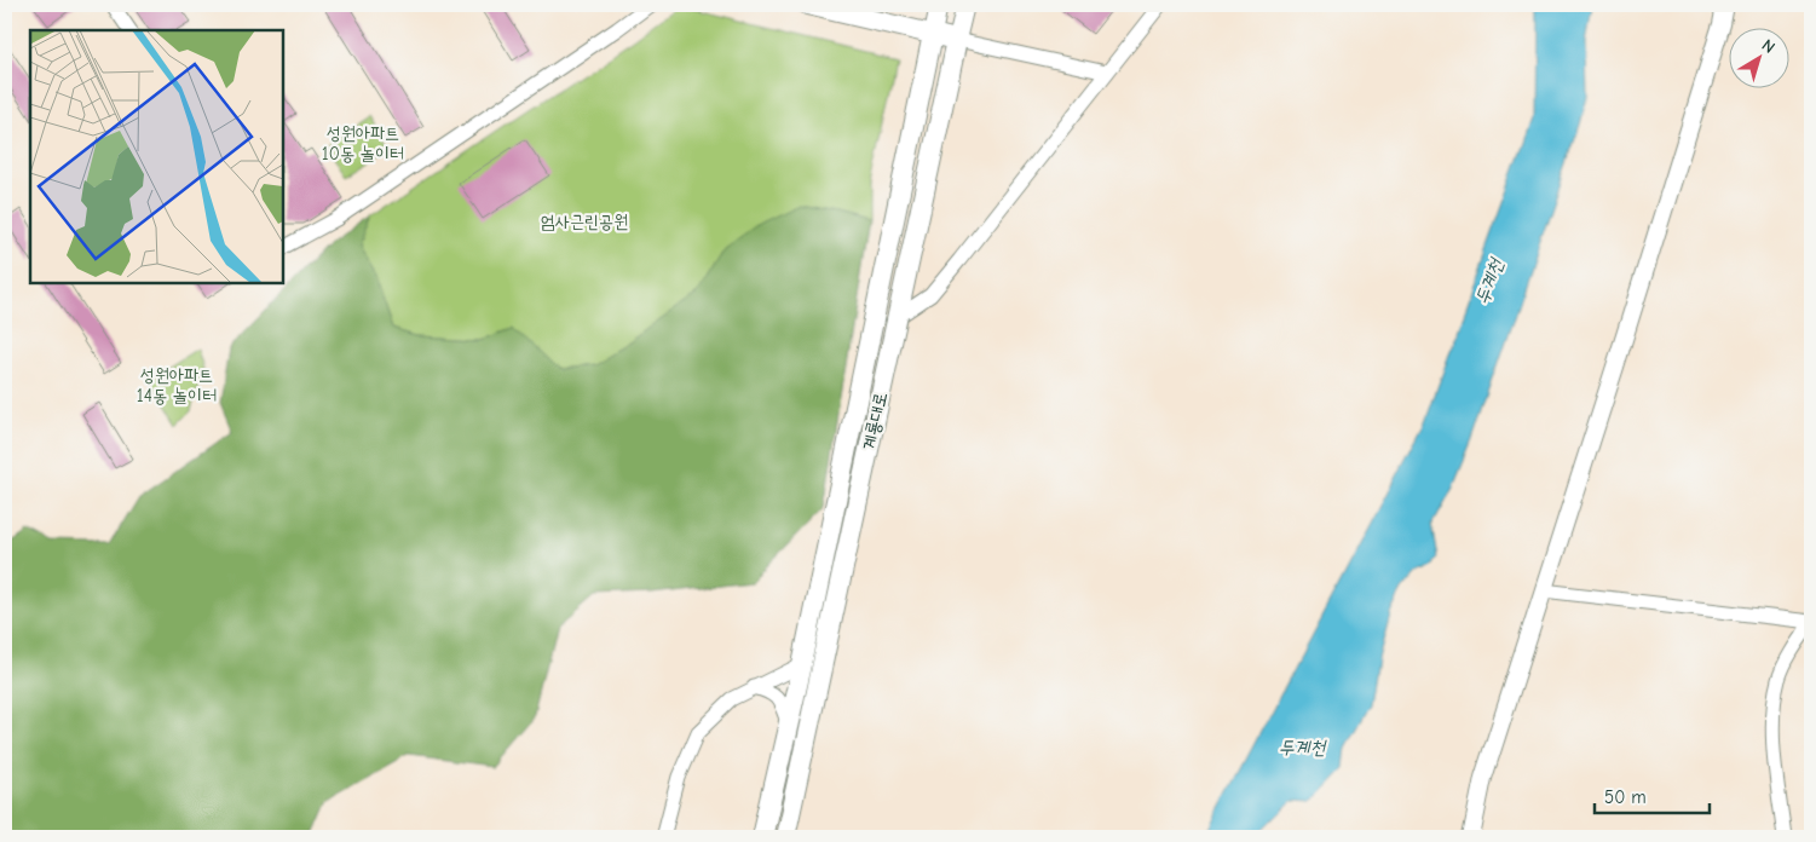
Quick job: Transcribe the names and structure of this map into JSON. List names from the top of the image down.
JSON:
{
  "streets": {
    "main road": ["계룡대로"]
  },
  "water": ["두계천"],
  "parks": ["성원아파트 10동 놀이터", "엄사근린공원", "성원아파트 14동 놀이터"],
  "scale_bar": "50 m",
  "north": "top right"
}
